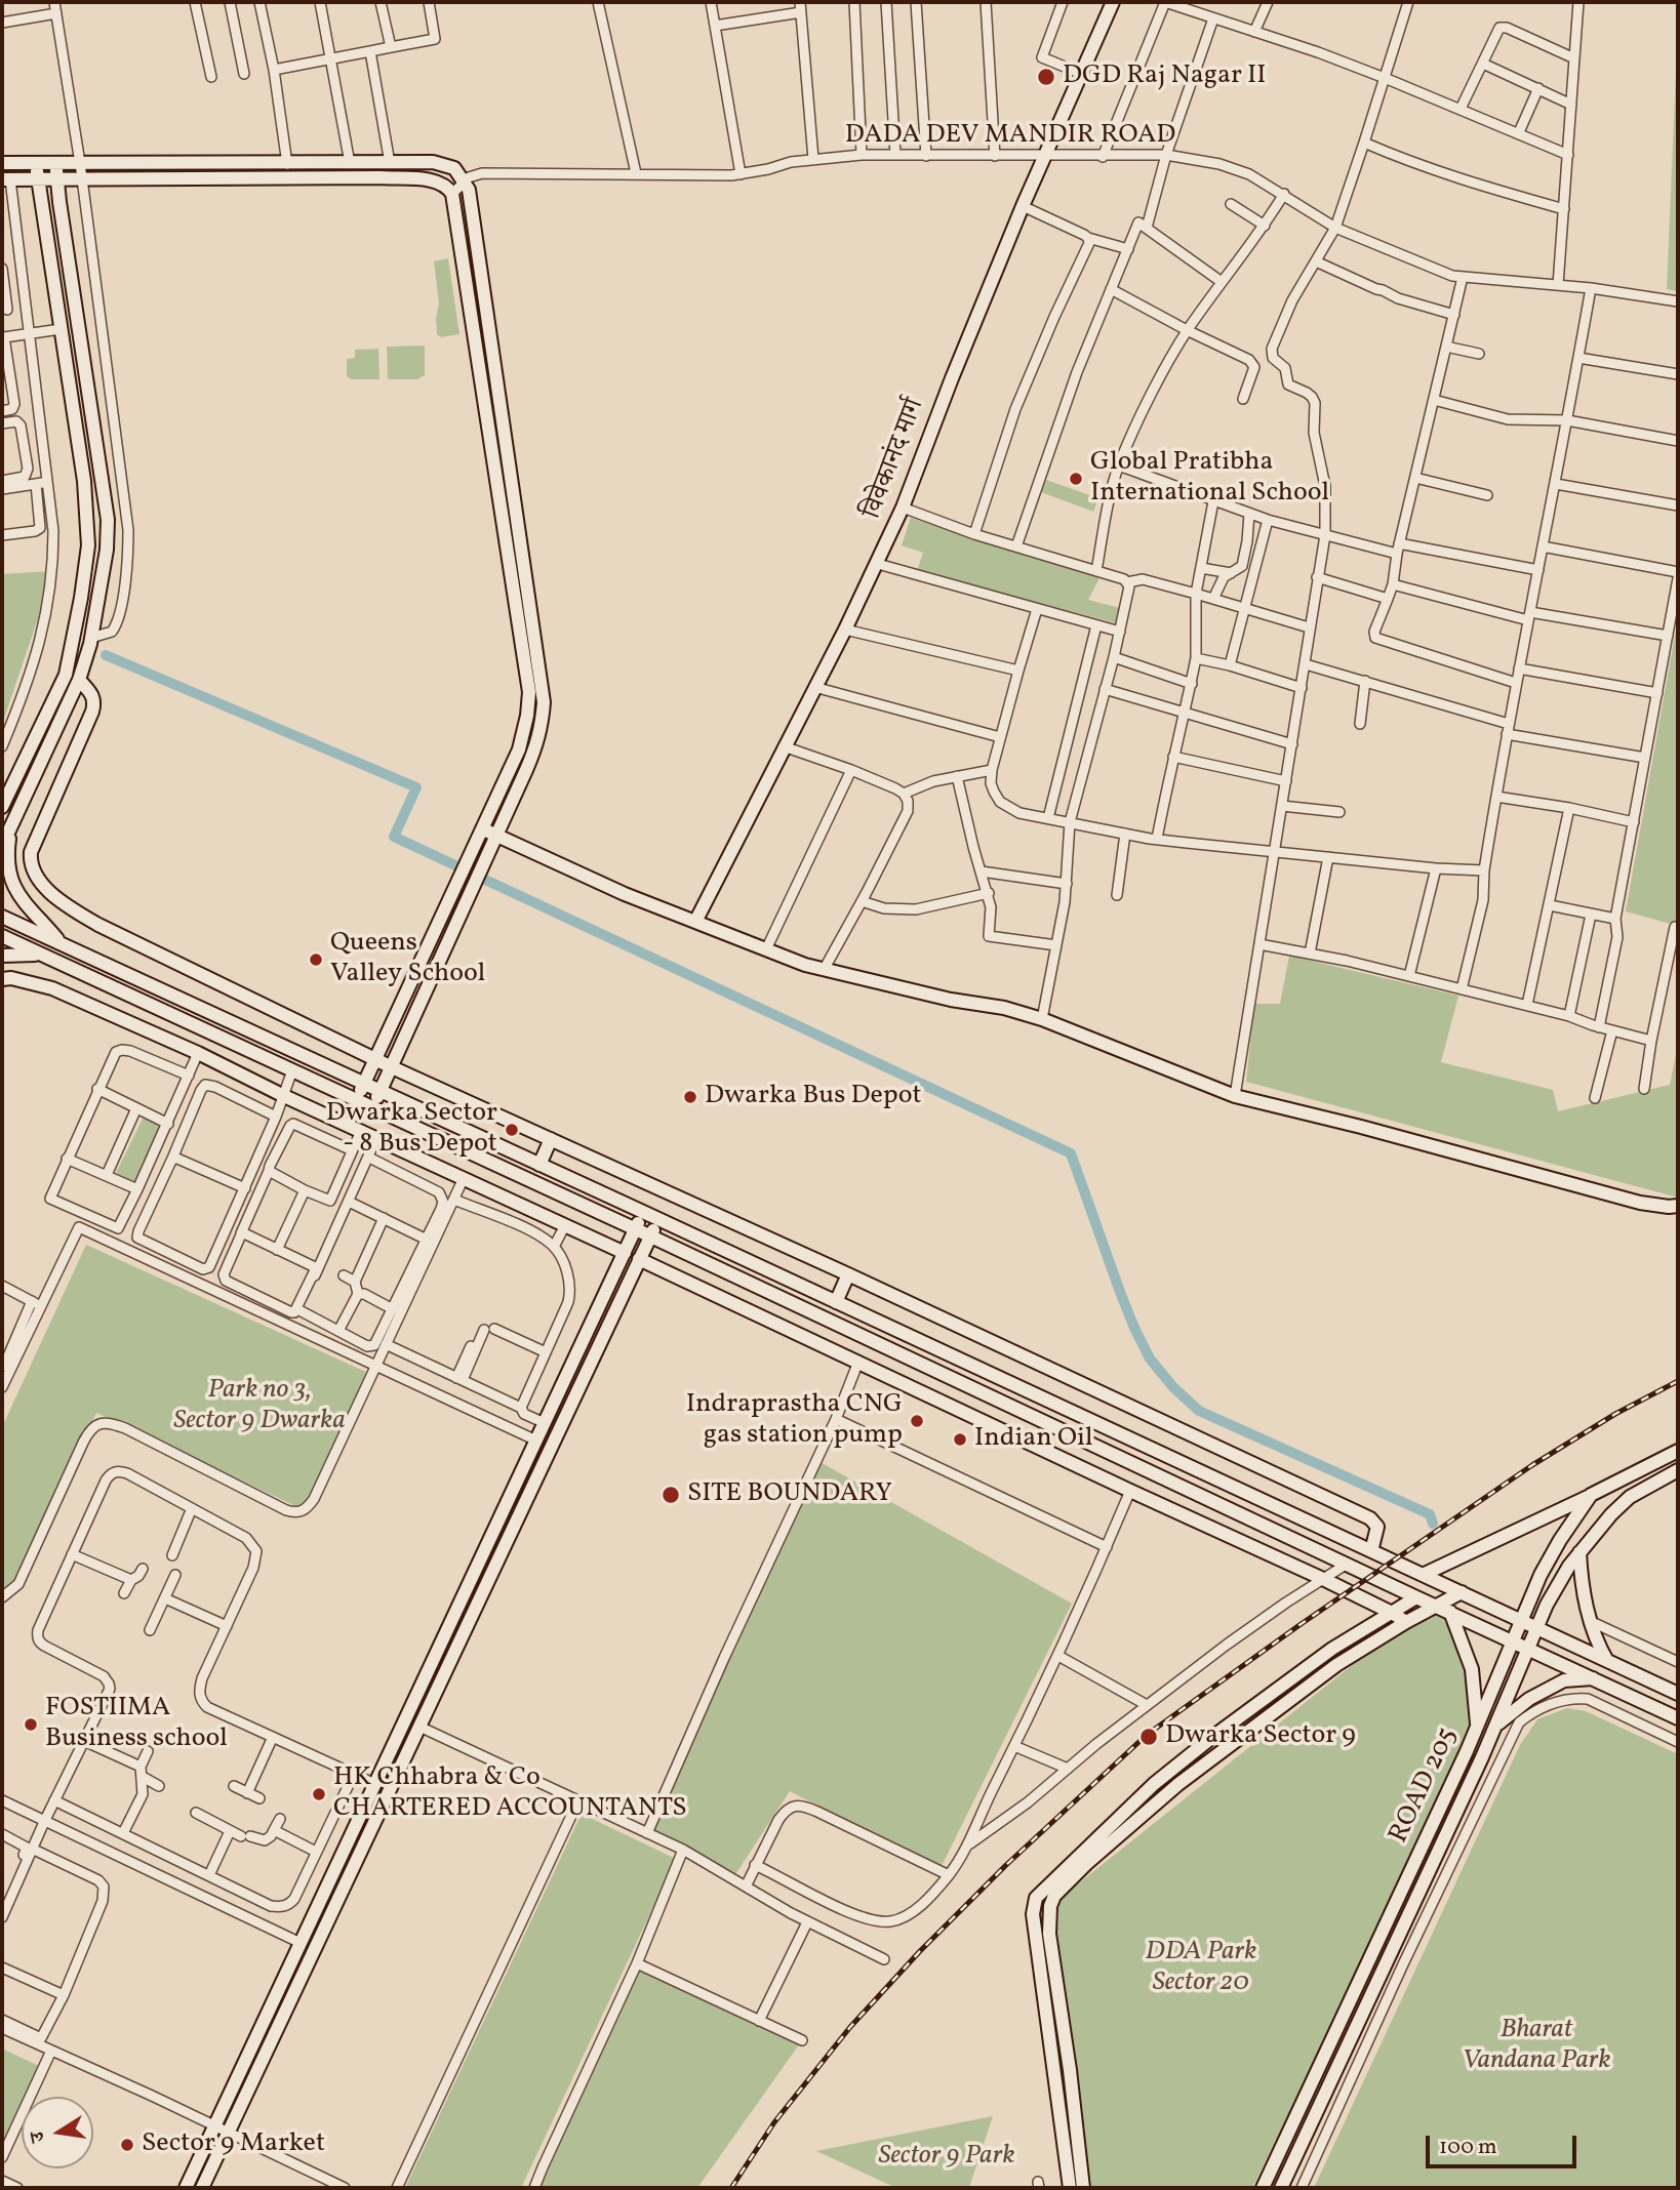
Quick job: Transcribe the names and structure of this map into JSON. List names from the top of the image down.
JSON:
{
  "streets": {
    "main road": ["विवेकानंद मार्ग", "ROAD 205"],
    "street": ["DADA DEV MANDIR ROAD"]
  },
  "crossings": [
    ["DADA DEV MANDIR ROAD", "विवेकानंद मार्ग"]
  ],
  "parks": [
    "Park no 3, Sector 9 Dwarka",
    "DDA Park Sector 20",
    "Bharat Vandana Park",
    "Sector 9 Park"
  ],
  "places": [
    "DGD Raj Nagar II",
    "Global Pratibha International School",
    "Queens Valley School",
    "Dwarka Bus Depot",
    "Dwarka Sector - 8 Bus Depot",
    "Indraprastha CNG gas station pump",
    "Indian Oil",
    "SITE BOUNDARY",
    "FOSTIIMA Business school",
    "Dwarka Sector 9",
    "HK Chhabra & Co CHARTERED ACCOUNTANTS",
    "Sector 9 Market"
  ],
  "scale_bar": "100 m",
  "north": "left"
}
